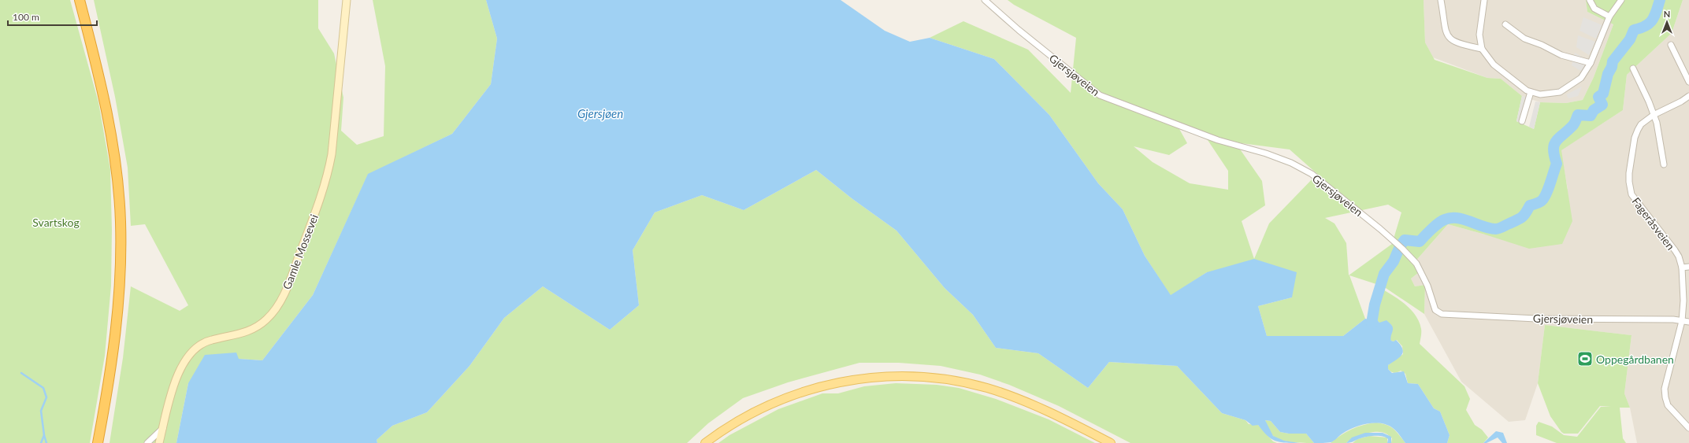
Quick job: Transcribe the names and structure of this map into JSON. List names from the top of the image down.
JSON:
{
  "streets": {
    "main road": ["Gamle Mossevei"],
    "street": ["Gjersjøveien", "Fageråsveien"]
  },
  "crossings": [
    ["Gjersjøveien", "Fageråsveien"]
  ],
  "water": ["Gjersjøen"],
  "parks": ["Svartskog"],
  "places": {
    "sports": ["Oppegårdbanen"]
  },
  "scale_bar": "100 m",
  "north": "top"
}
